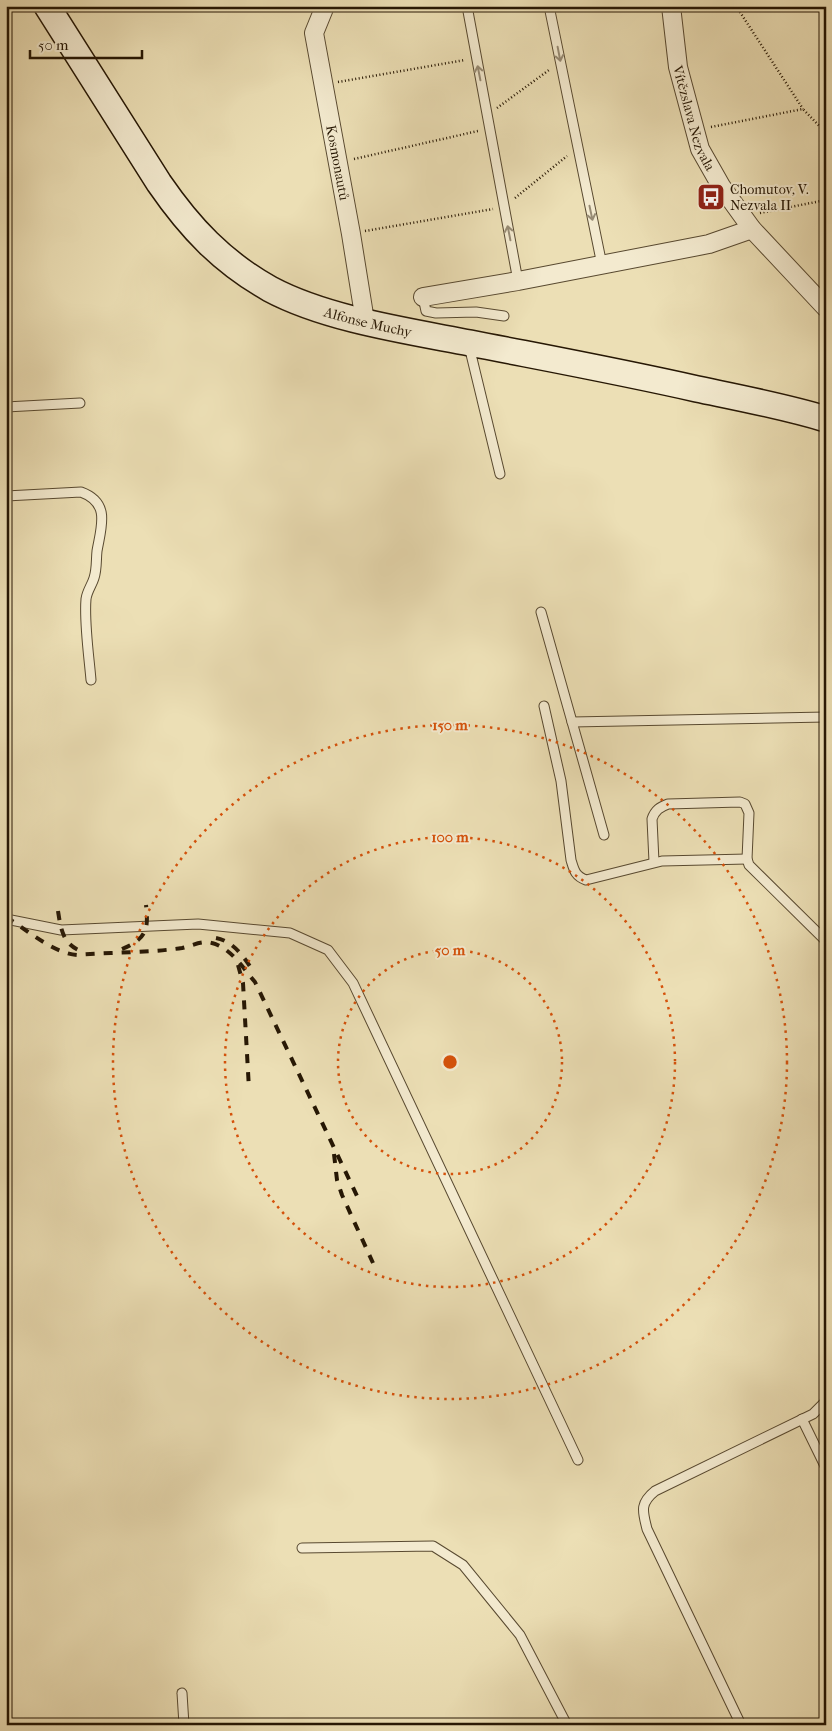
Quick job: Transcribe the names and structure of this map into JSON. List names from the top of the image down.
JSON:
{
  "streets": {
    "main road": ["Alfonse Muchy"],
    "street": ["Vítězslava Nezvala", "Kosmonautů"]
  },
  "crossings": [
    ["Kosmonautů", "Alfonse Muchy"]
  ],
  "places": {
    "bus stop": ["Chomutov, V. Nezvala II"]
  },
  "scale_bar": "50 m",
  "rings": ["150 m", "100 m", "50 m"]
}
